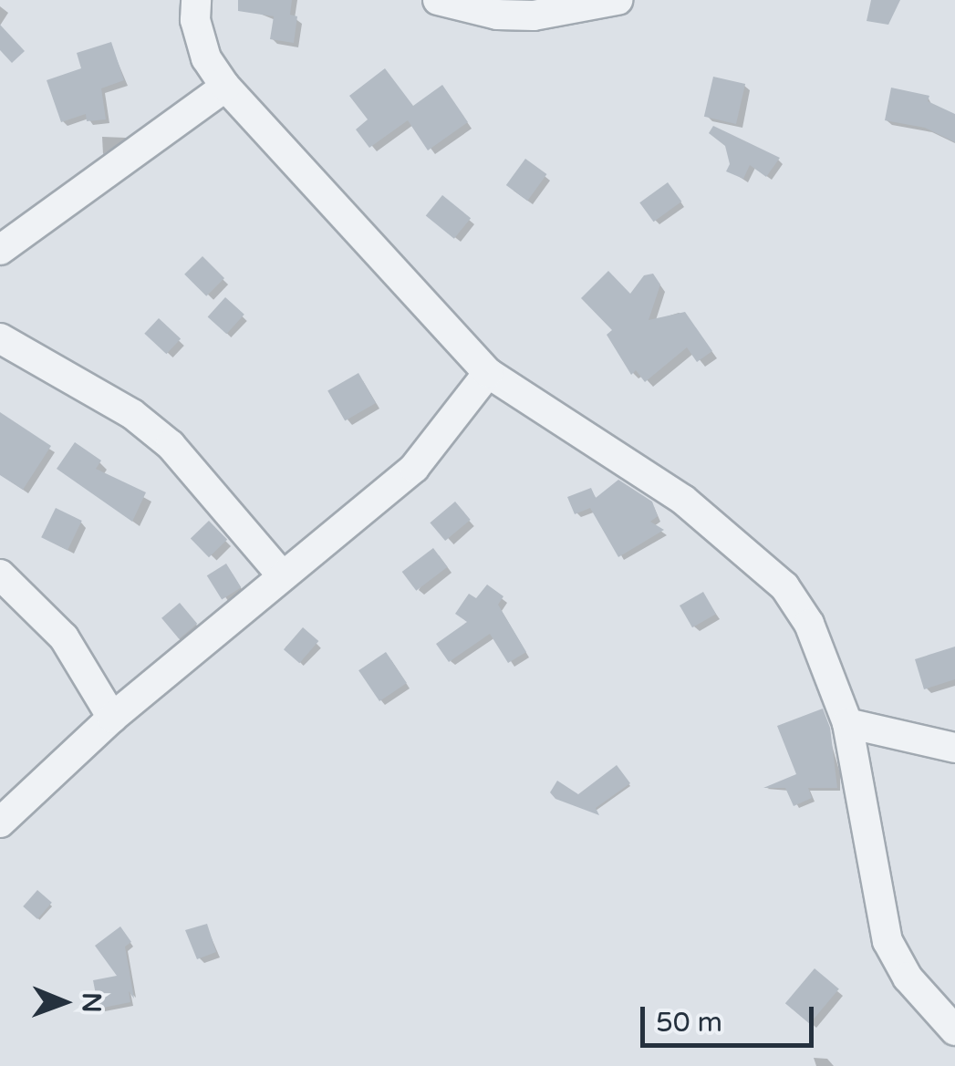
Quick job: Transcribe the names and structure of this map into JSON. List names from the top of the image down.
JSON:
{
  "scale_bar": "50 m",
  "north": "right"
}
